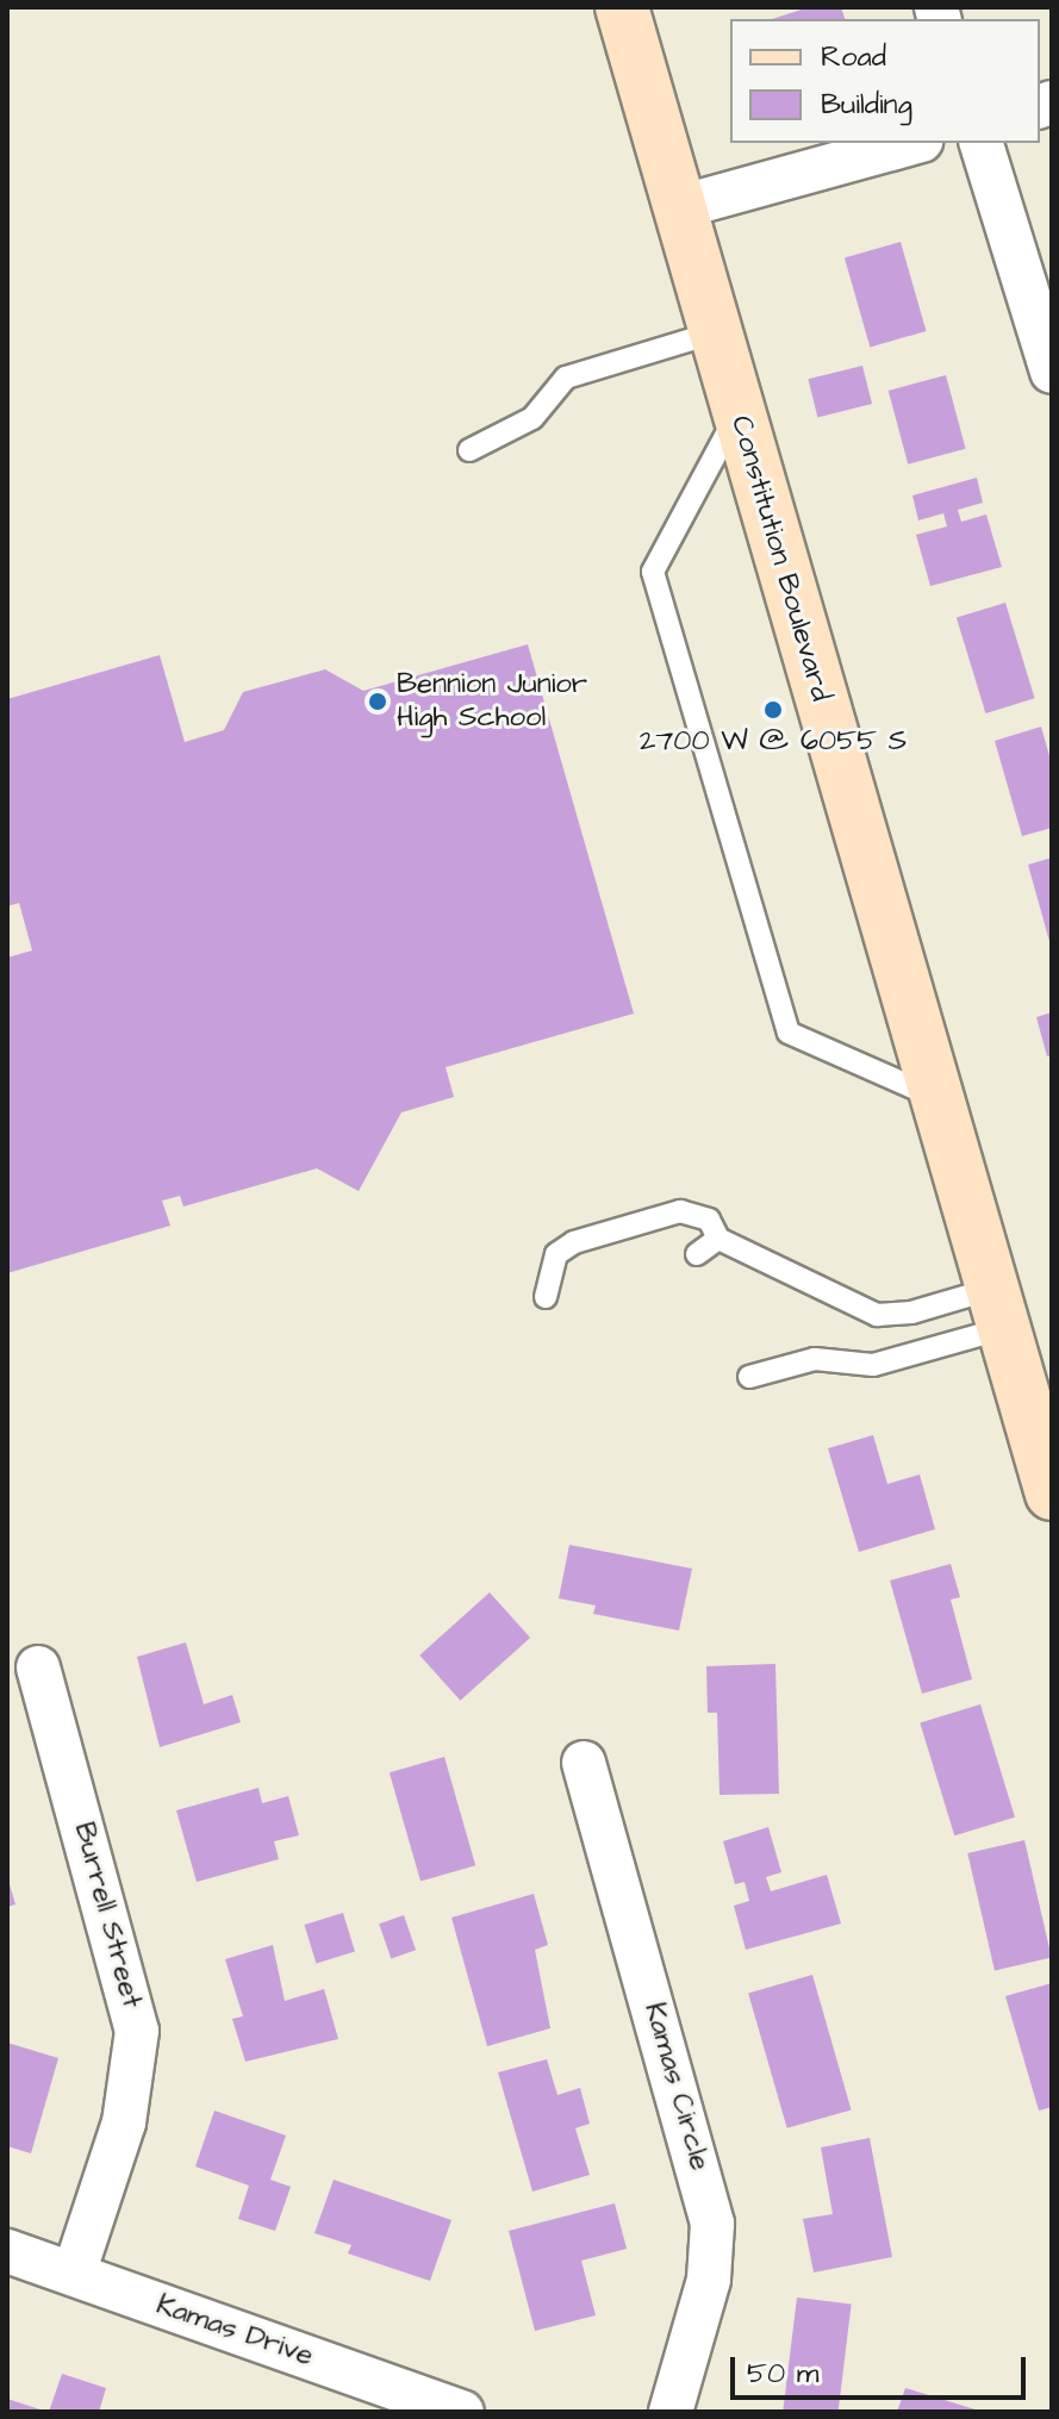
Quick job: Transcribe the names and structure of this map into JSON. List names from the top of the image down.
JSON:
{
  "streets": {
    "main road": ["Constitution Boulevard"],
    "street": ["Burrell Street", "Kamas Circle", "Kamas Drive"]
  },
  "crossings": [
    ["Burrell Street", "Kamas Drive"]
  ],
  "places": ["Bennion Junior High School", "2700 W @ 6055 S"],
  "legend": ["Road", "Building"],
  "scale_bar": "50 m"
}
